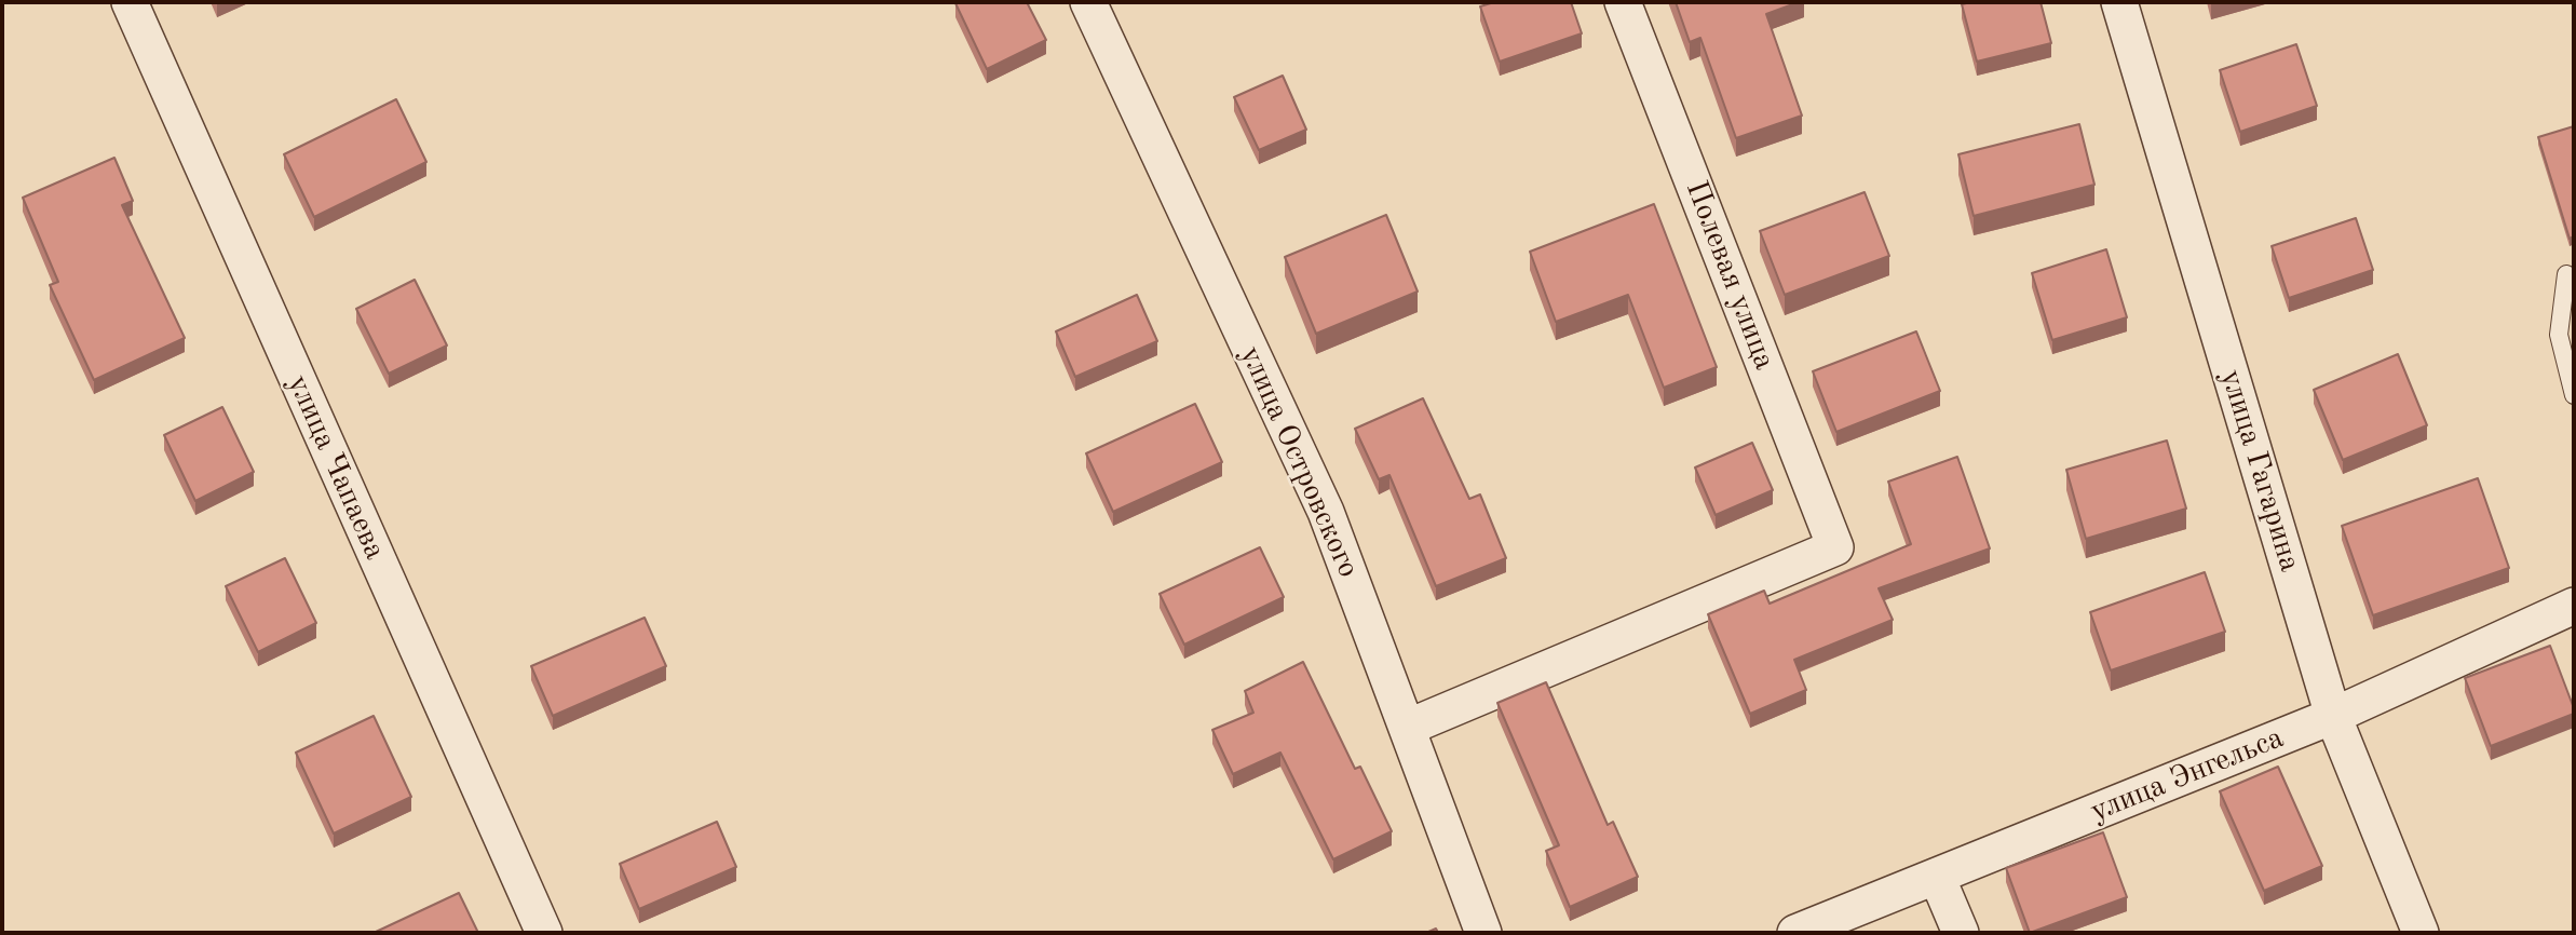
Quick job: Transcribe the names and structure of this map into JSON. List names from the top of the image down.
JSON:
{
  "streets": {
    "street": [
      "Полевая улица",
      "улица Островского",
      "улица Чапаева",
      "улица Гагарина",
      "улица Энгельса"
    ]
  },
  "crossings": [
    ["Полевая улица", "улица Островского"],
    ["улица Гагарина", "улица Энгельса"]
  ]
}
